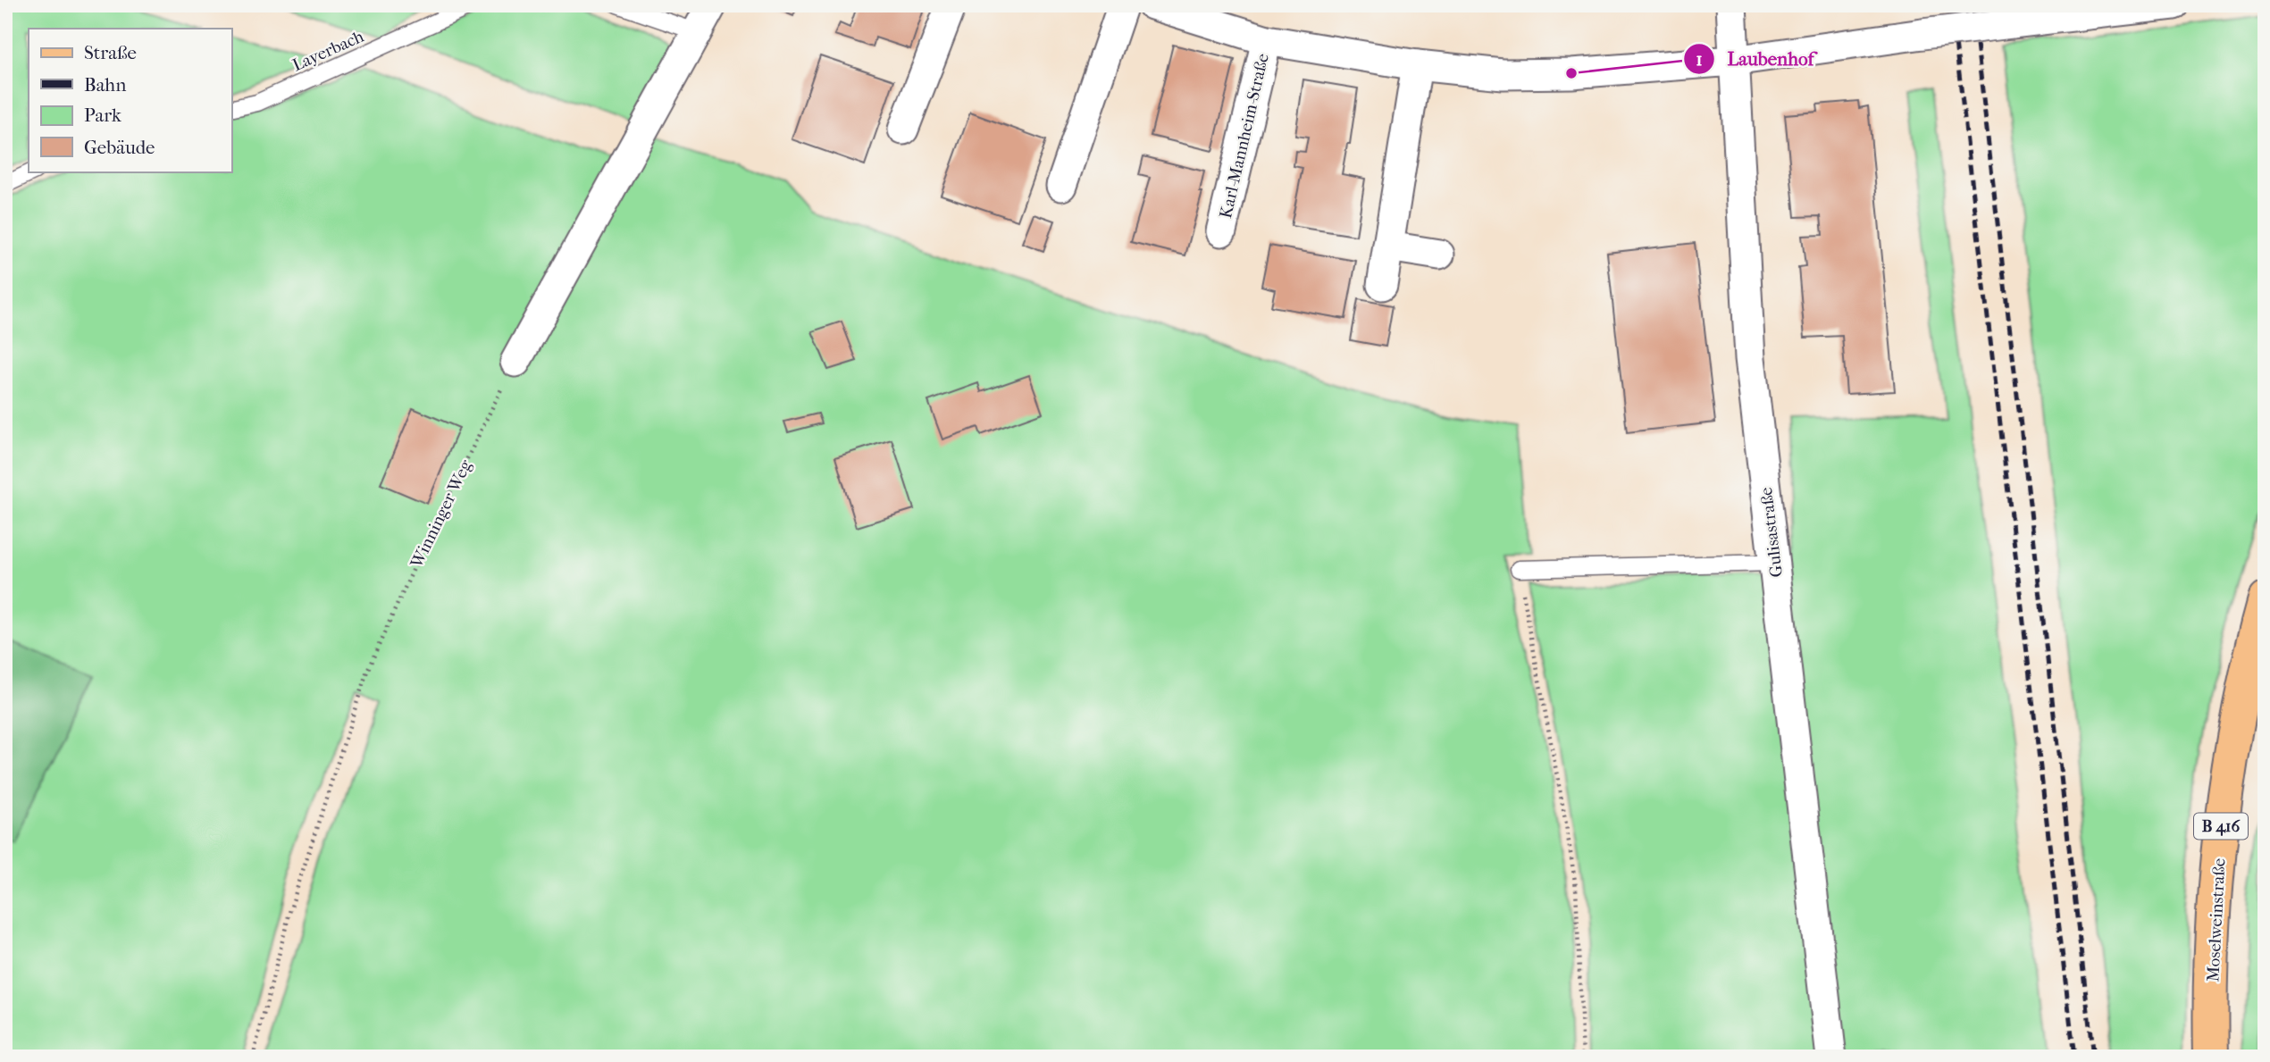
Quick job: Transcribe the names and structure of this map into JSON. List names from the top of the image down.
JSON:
{
  "streets": {
    "main road": ["B 416", "Moselweinstraße"],
    "street": ["Karl-Mannheim-Straße", "Gulisastraße"],
    "lane": ["Layerbach"],
    "path": ["Winninger Weg"]
  },
  "crossings": [
    ["Karl-Mannheim-Straße", "Gulisastraße"]
  ],
  "places": ["Laubenhof"],
  "legend": [
    "Straße",
    "Bahn",
    "Park",
    "Gebäude"
  ]
}
